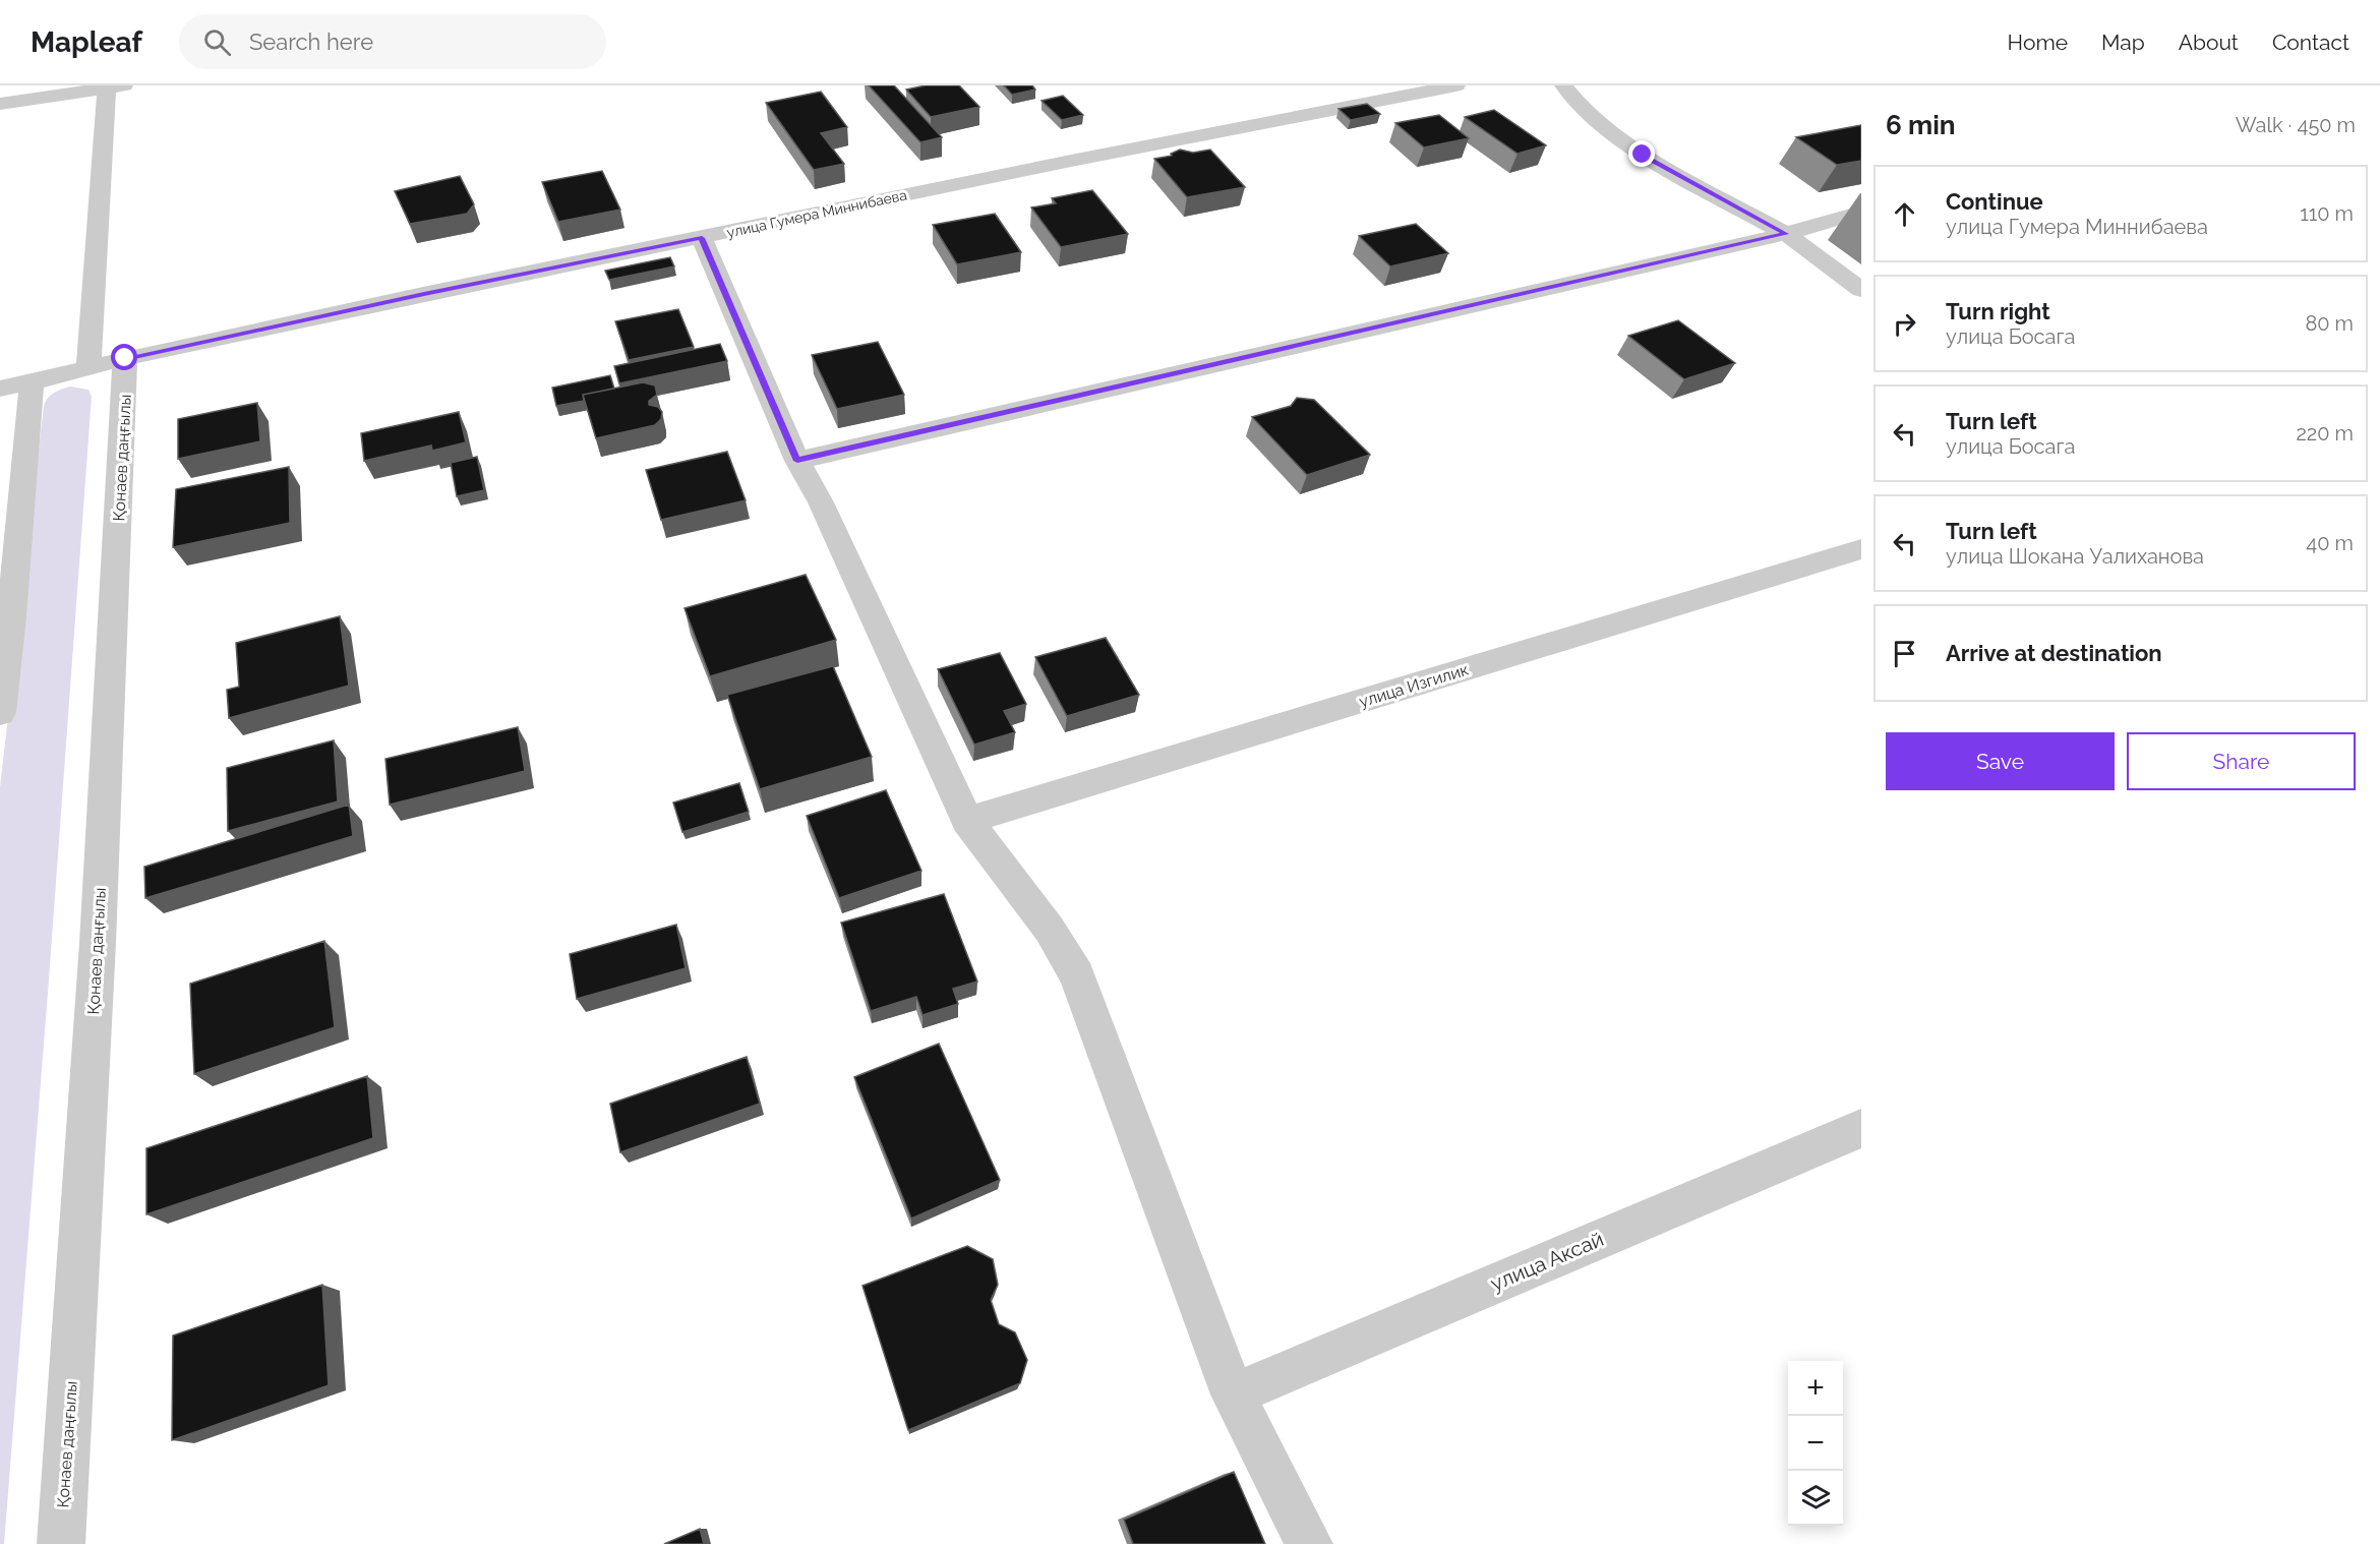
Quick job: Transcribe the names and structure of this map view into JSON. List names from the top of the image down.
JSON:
{
  "streets": {
    "street": [
      "улица Гумера Миннибаева",
      "Қонаев даңғылы",
      "улица Изгилик",
      "улица Аксай"
    ]
  },
  "crossings": [
    ["улица Гумера Миннибаева", "Қонаев даңғылы"]
  ],
  "page": {
    "header": "Mapleaf",
    "search": "Search here",
    "nav": [
      "Home",
      "Map",
      "About",
      "Contact"
    ],
    "heading": ["6 min", "Walk · 450 m"],
    "list": [
      ["Continue", "улица Гумера Миннибаева", "110 m"],
      ["Turn right", "улица Босага", "80 m"],
      ["Turn left", "улица Босага", "220 m"],
      ["Turn left", "улица Шокана Уалиханова", "40 m"],
      "Arrive at destination"
    ],
    "buttons": ["Save", "Share"],
    "map_buttons": ["+", "−"]
  }
}
